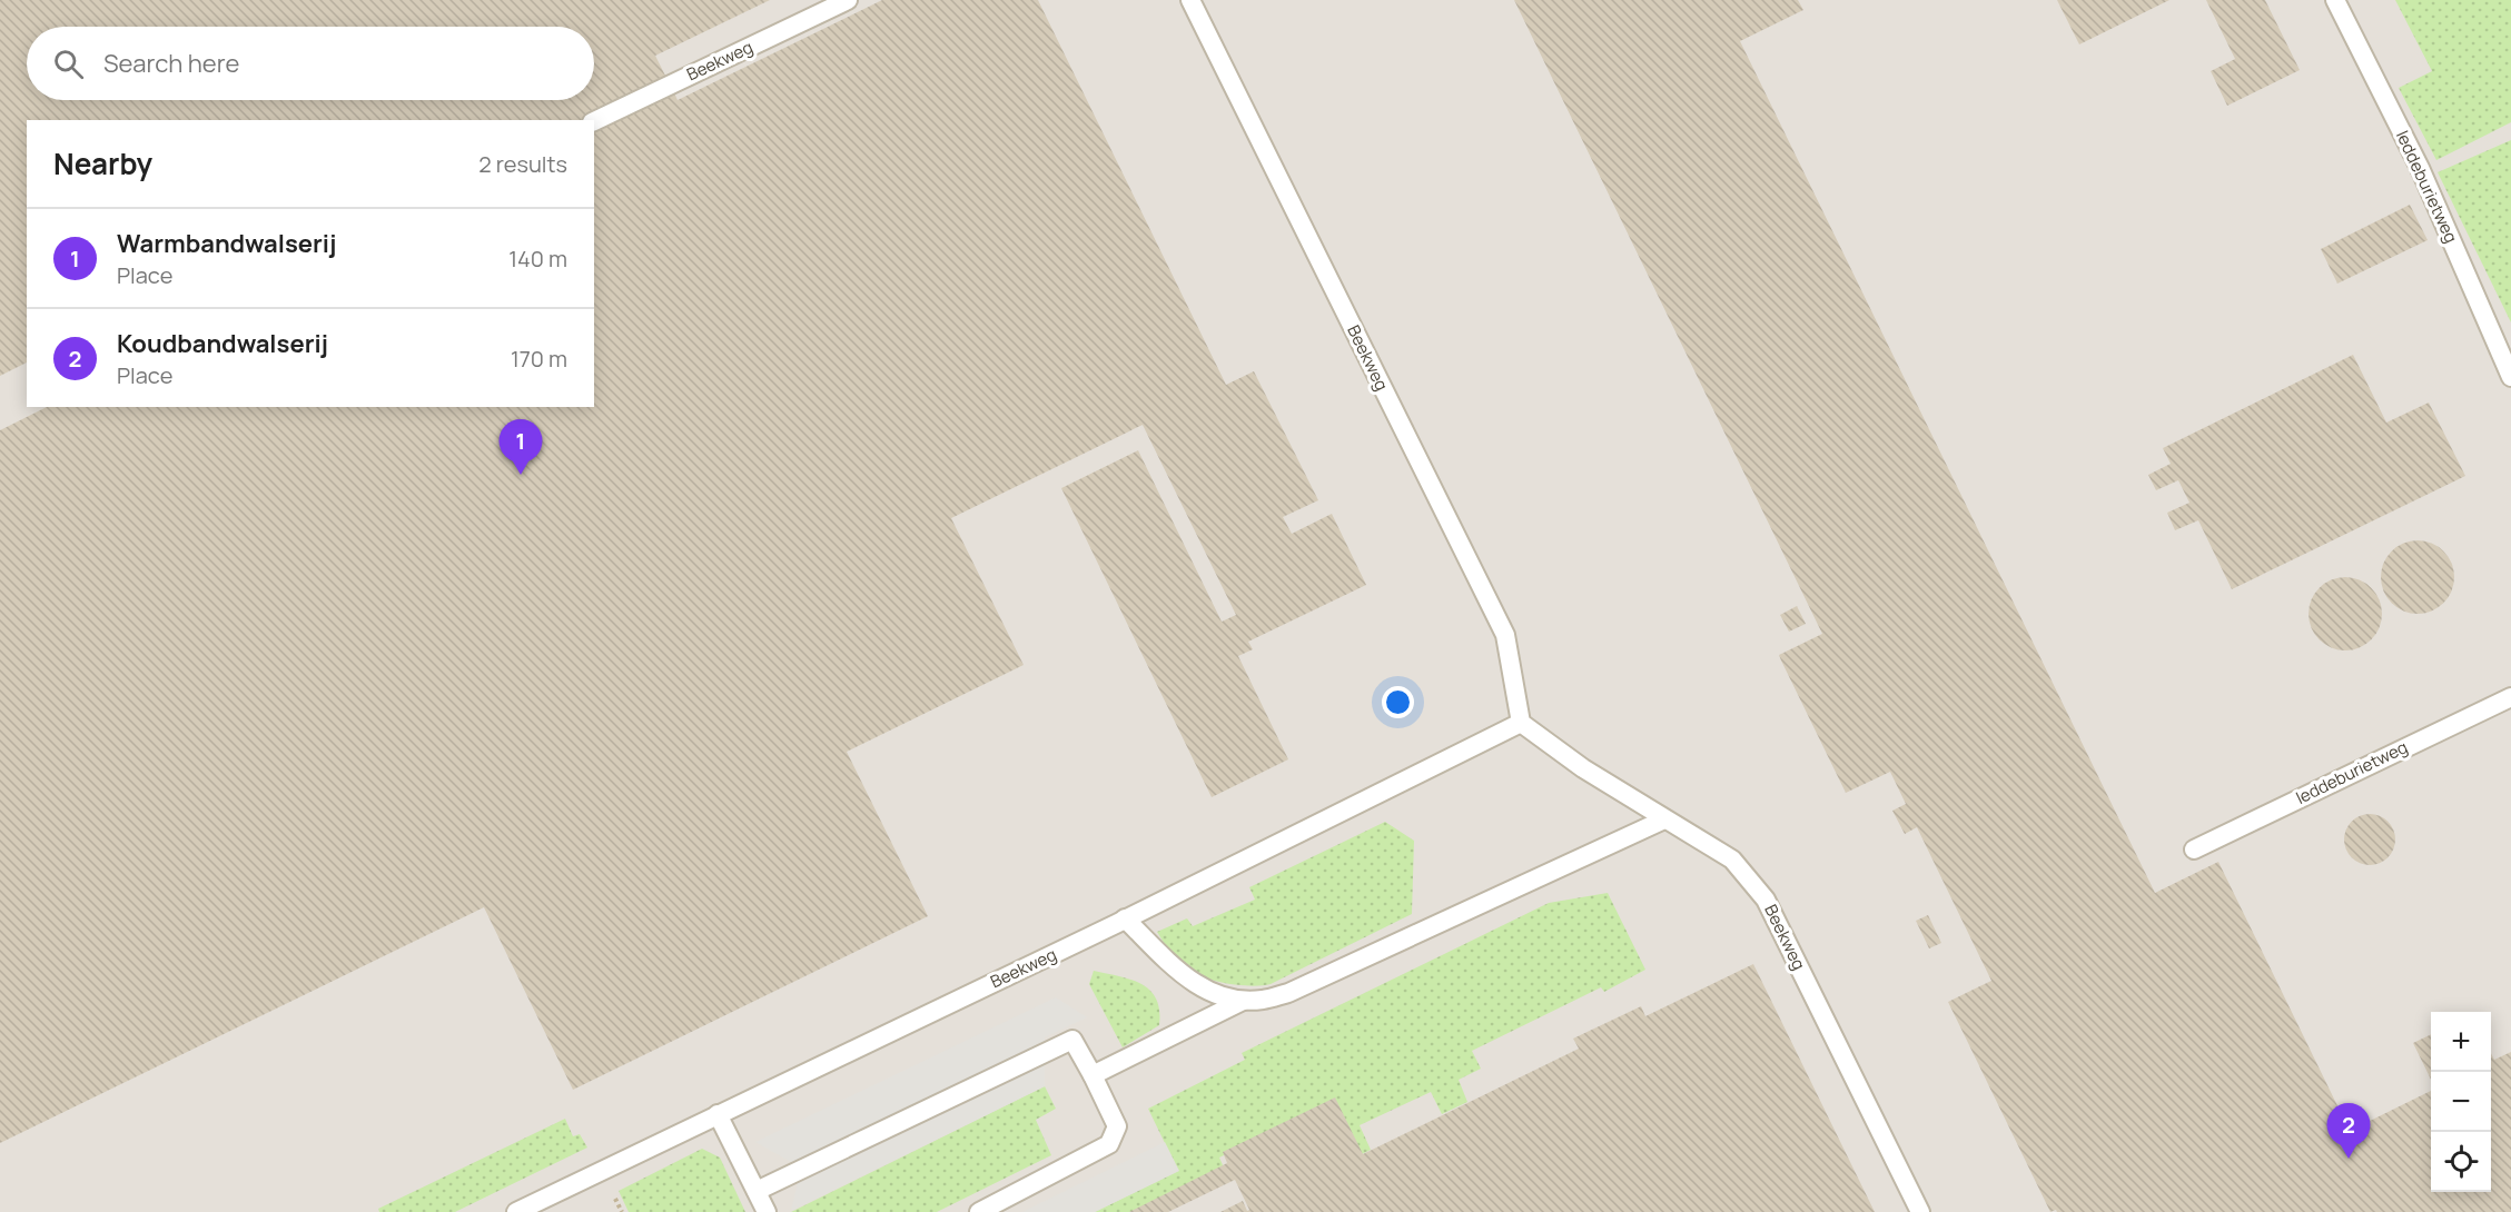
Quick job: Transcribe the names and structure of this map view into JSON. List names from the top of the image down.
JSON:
{
  "streets": {
    "lane": ["Beekweg", "leddeburietweg"]
  },
  "page": {
    "search": "Search here",
    "heading": ["Nearby", "2 results"],
    "list": [
      {
        "mark": "1",
        "name": "Warmbandwalserij",
        "note": "Place",
        "value": "140 m"
      },
      {
        "mark": "2",
        "name": "Koudbandwalserij",
        "note": "Place",
        "value": "170 m"
      }
    ],
    "pins": ["1", "2"],
    "map_buttons": ["+", "−"]
  }
}
